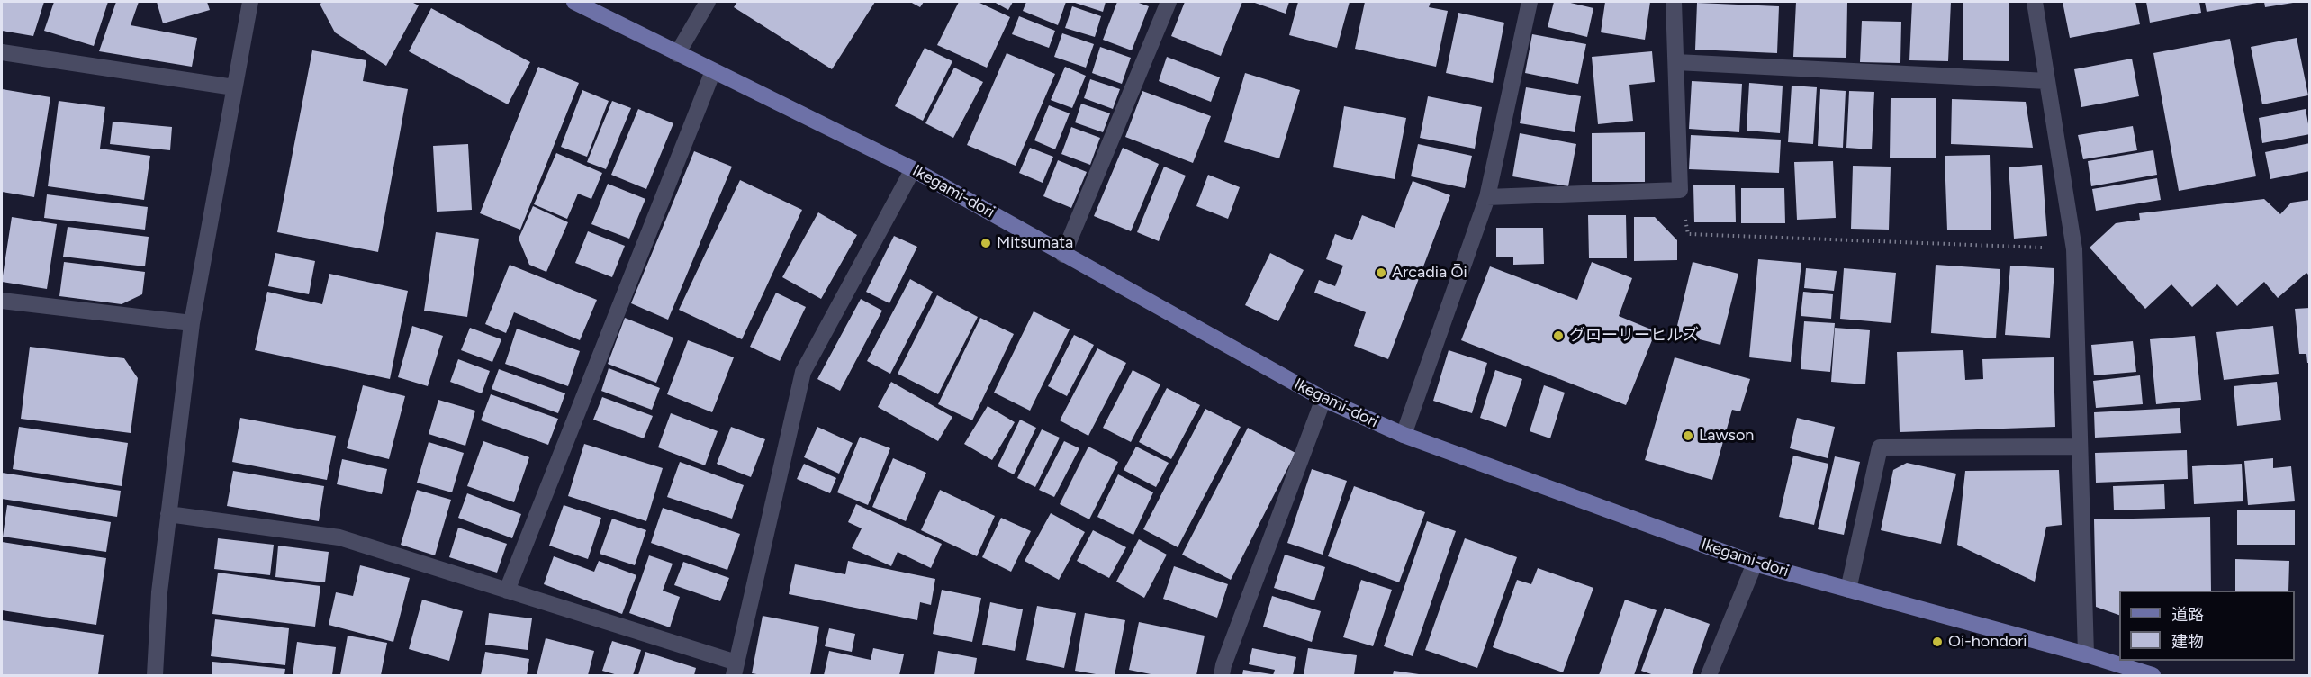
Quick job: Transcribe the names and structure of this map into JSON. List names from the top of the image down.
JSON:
{
  "streets": {
    "main road": ["Ikegami-dori"]
  },
  "places": [
    "Mitsumata",
    "Arcadia Ōi",
    "グローリーヒルズ",
    "Lawson",
    "Oi-hondori"
  ],
  "legend": ["道路", "建物"]
}
